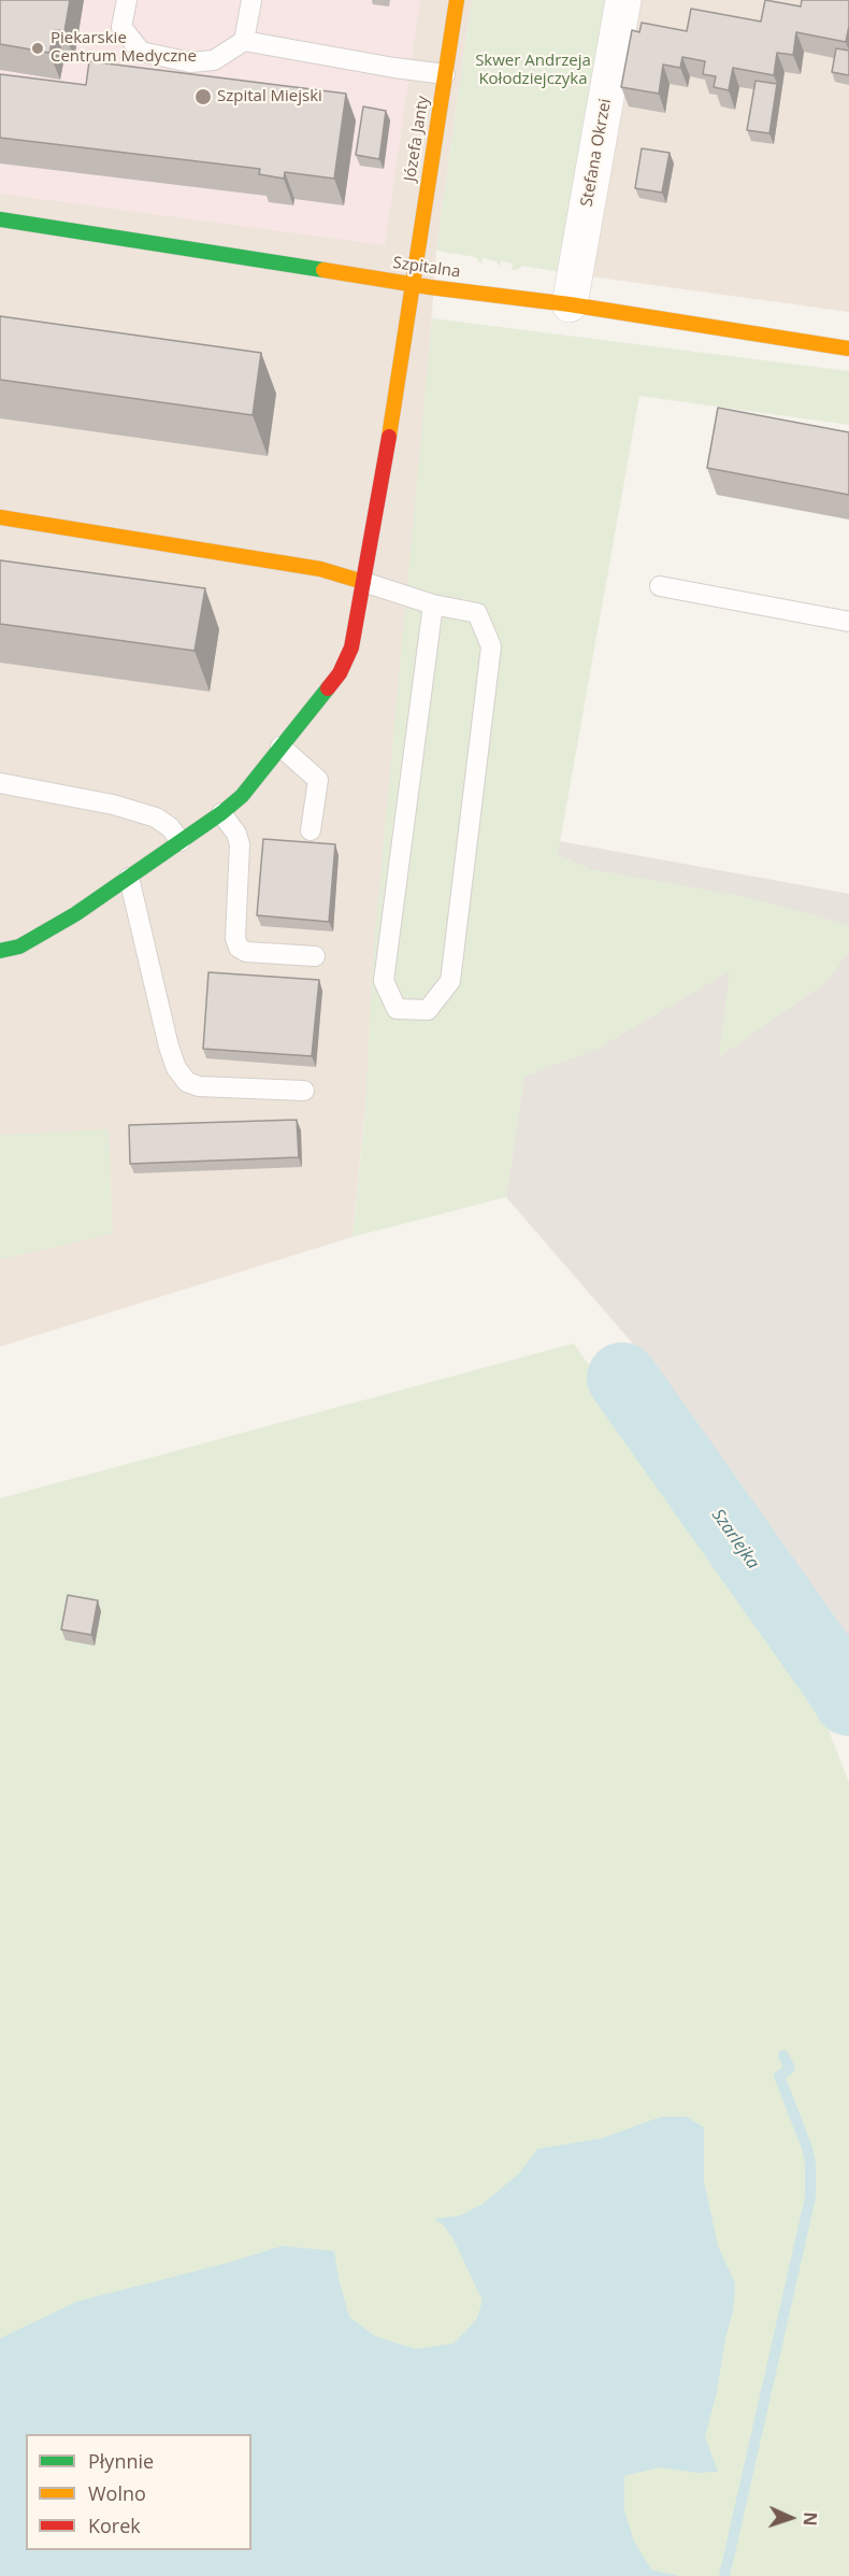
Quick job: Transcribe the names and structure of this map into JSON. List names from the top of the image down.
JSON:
{
  "streets": {
    "street": ["Józefa Janty", "Stefana Okrzei", "Szpitalna"]
  },
  "crossings": [
    ["Józefa Janty", "Szpitalna"],
    ["Stefana Okrzei", "Szpitalna"]
  ],
  "water": ["Szarlejka"],
  "parks": ["Skwer Andrzeja Kołodziejczyka"],
  "places": ["Piekarskie Centrum Medyczne", "Szpital Miejski"],
  "legend": ["Płynnie", "Wolno", "Korek"],
  "north": "right"
}
